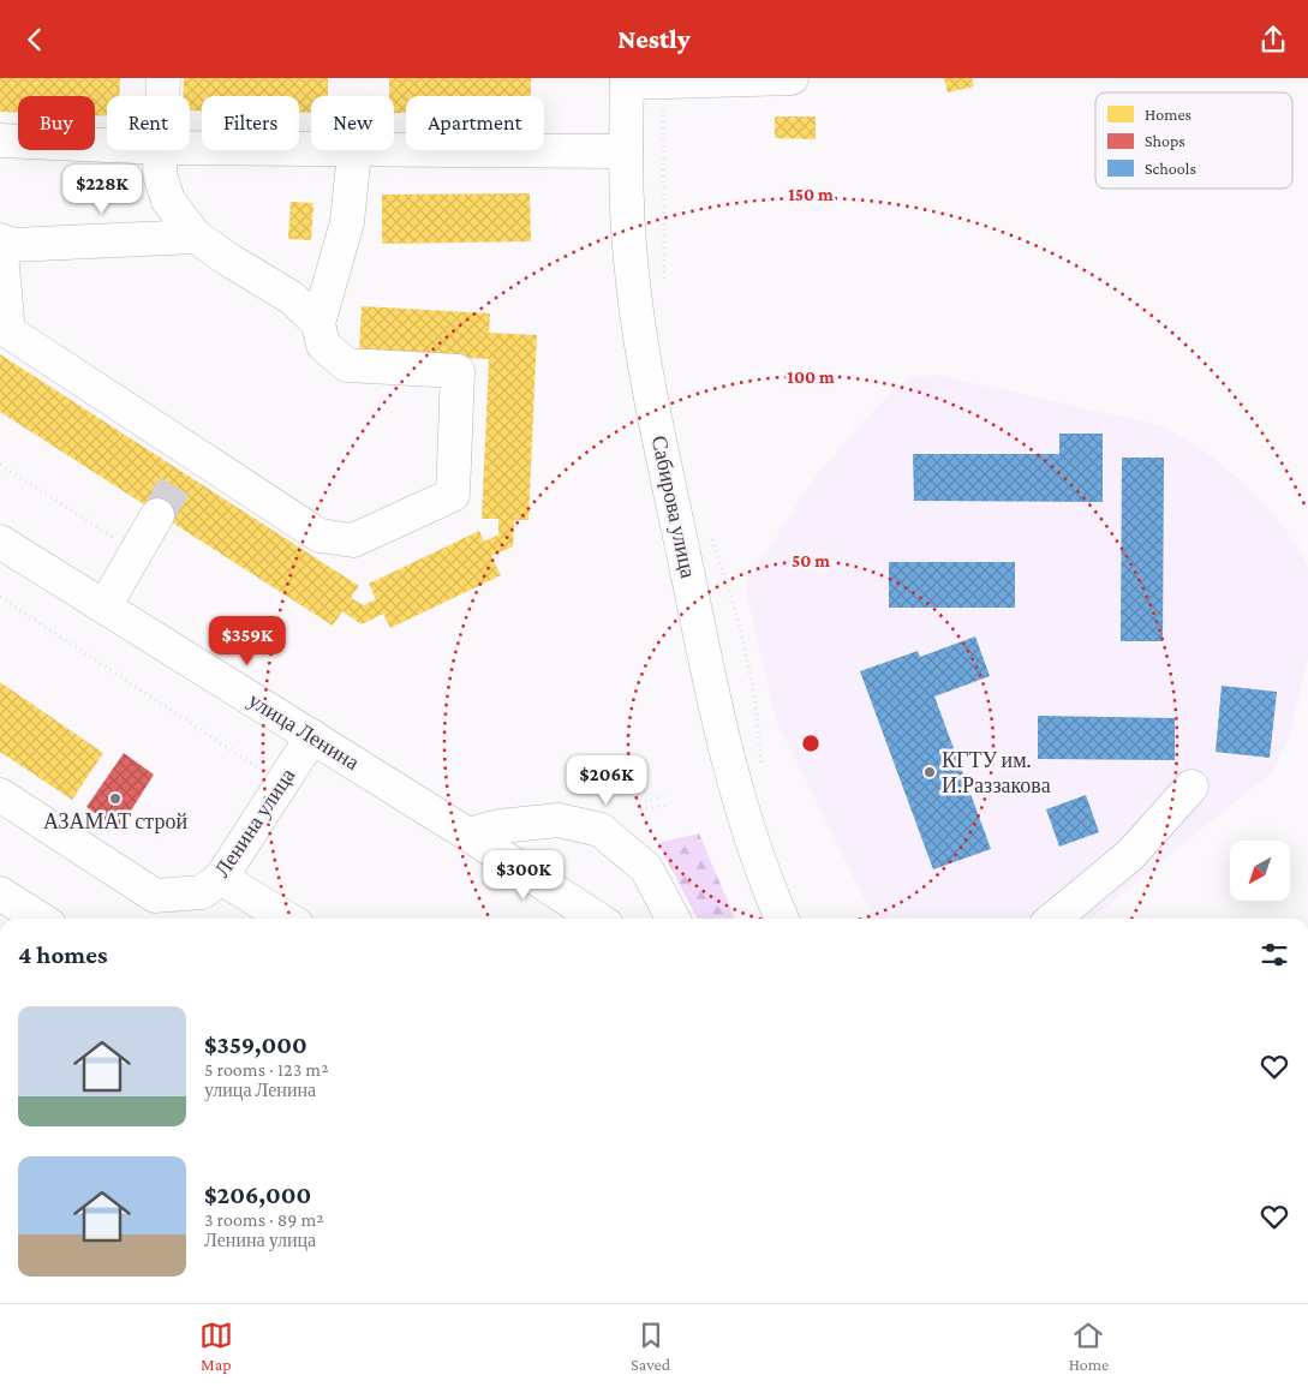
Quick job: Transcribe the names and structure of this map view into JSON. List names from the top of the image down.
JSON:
{
  "streets": {
    "main road": ["Сабирова улица", "улица Ленина", "Ленина улица"]
  },
  "crossings": [
    ["улица Ленина", "Ленина улица"]
  ],
  "places": ["КГТУ им. И.Раззакова", "АЗАМАТ строй"],
  "legend": ["Homes", "Shops", "Schools"],
  "north": "bottom left",
  "page": {
    "header": "Nestly",
    "chip": [
      "Buy",
      "Rent",
      "Filters",
      "New",
      "Apartment"
    ],
    "price": [
      "$228K",
      "$359K",
      "$206K",
      "$300K"
    ],
    "heading": "4 homes",
    "list": [
      {
        "name": "$359,000",
        "note": "5 rooms · 123 m² · улица Ленина"
      },
      {
        "name": "$206,000",
        "note": "3 rooms · 89 m² · Ленина улица"
      }
    ],
    "tabs": ["Map", "Saved", "Home"]
  },
  "rings": ["150 m", "100 m", "50 m"]
}
